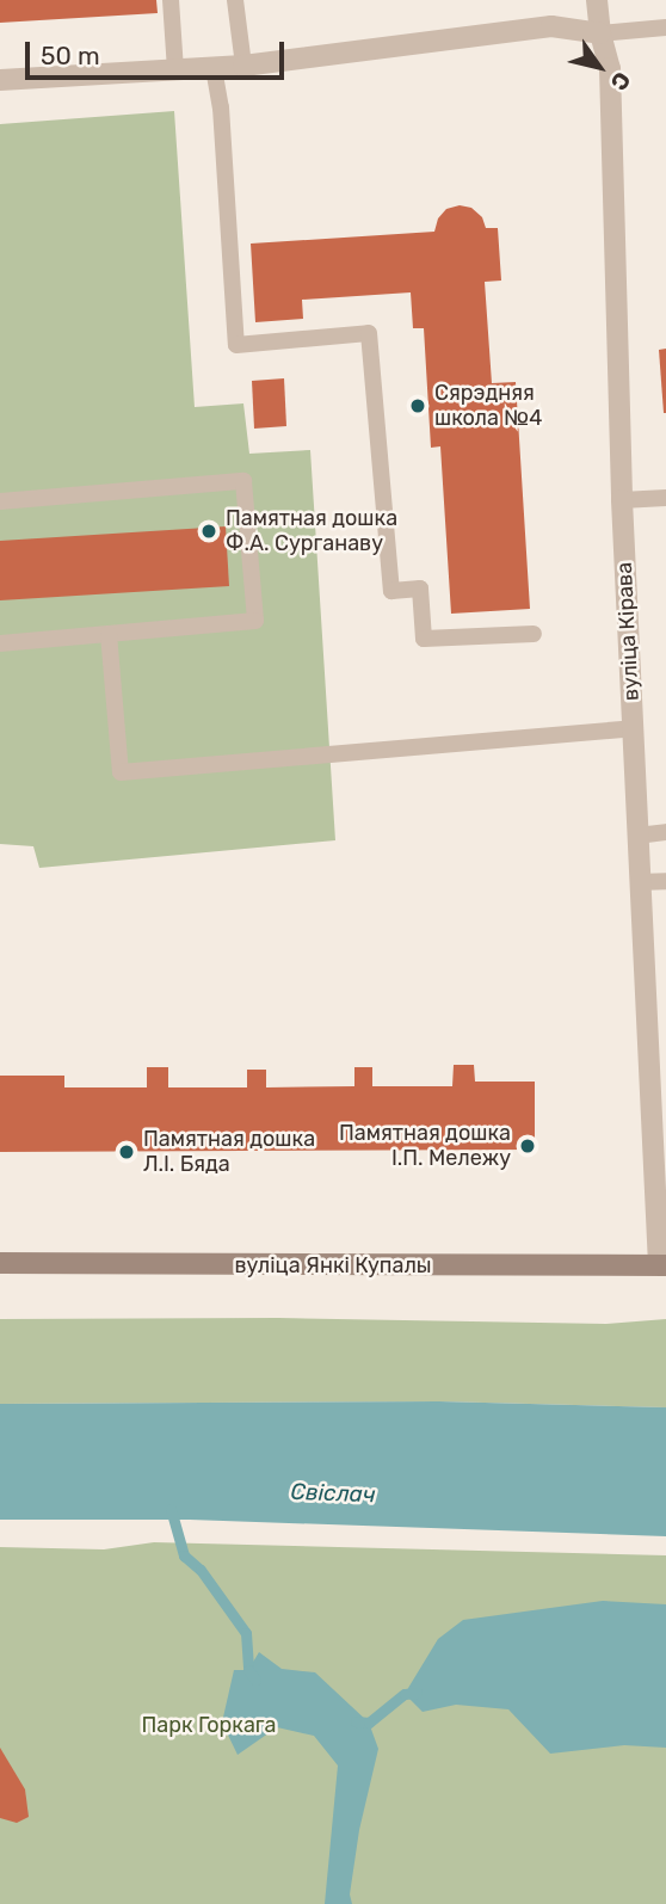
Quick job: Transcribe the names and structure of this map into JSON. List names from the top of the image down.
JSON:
{
  "streets": {
    "main road": ["вуліца Янкі Купалы"],
    "street": ["вуліца Кірава"]
  },
  "crossings": [
    ["вуліца Кірава", "вуліца Янкі Купалы"]
  ],
  "water": ["Свіслач"],
  "parks": ["Парк Горкага"],
  "places": [
    "Сярэдняя школа №4",
    "Памятная дошка Ф.А. Сурганаву",
    "Памятная дошка І.П. Мележу",
    "Памятная дошка Л.І. Бяда"
  ],
  "scale_bar": "50 m",
  "north": "bottom right"
}
